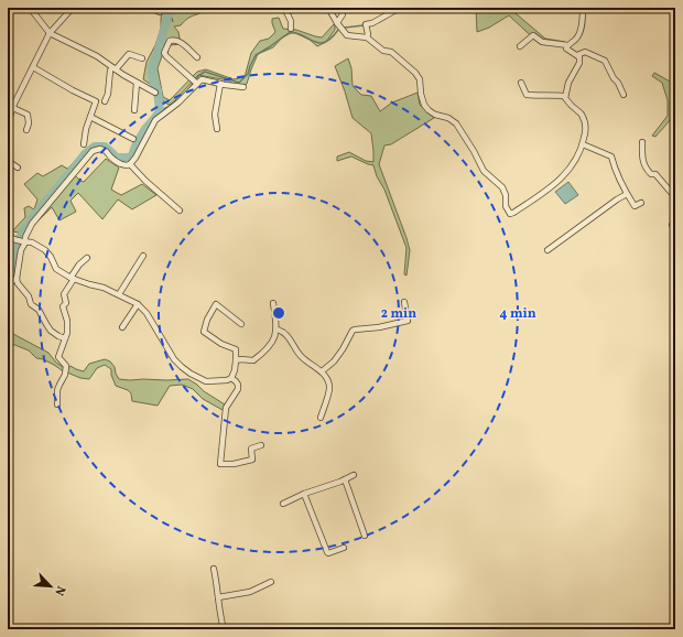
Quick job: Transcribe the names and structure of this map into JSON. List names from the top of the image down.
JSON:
{
  "north": "bottom right",
  "rings": ["2 min", "4 min"]
}
